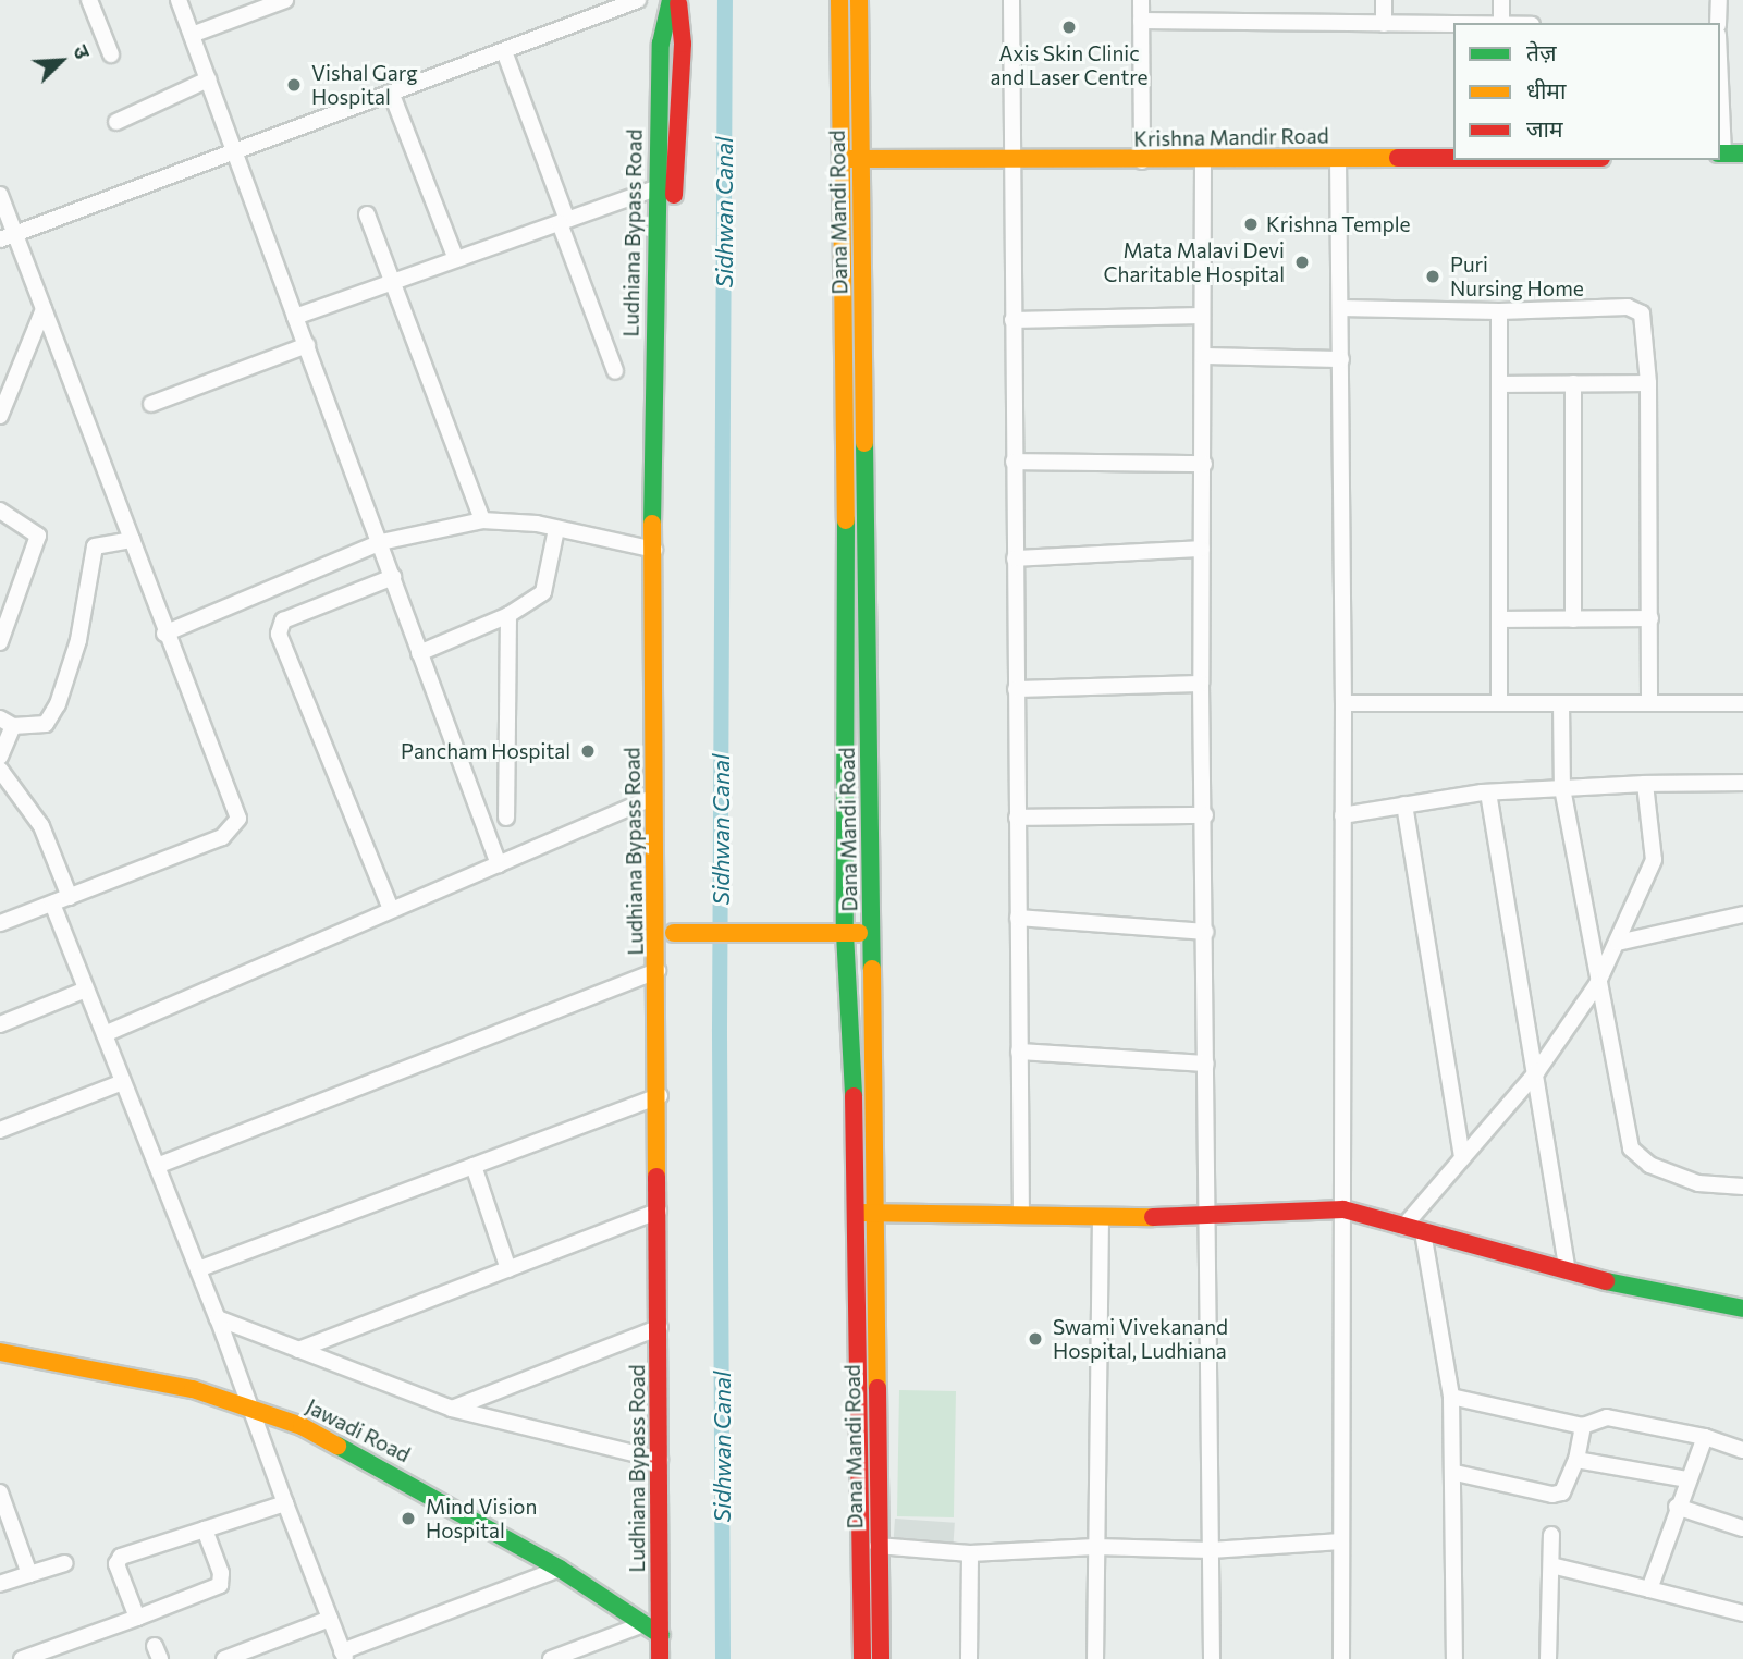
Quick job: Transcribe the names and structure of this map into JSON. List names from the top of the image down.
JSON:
{
  "streets": {
    "main road": [
      "Krishna Mandir Road",
      "Dana Mandi Road",
      "Ludhiana Bypass Road",
      "Jawadi Road"
    ]
  },
  "crossings": [
    ["Krishna Mandir Road", "Dana Mandi Road"],
    ["Ludhiana Bypass Road", "Jawadi Road"]
  ],
  "water": ["Sidhwan Canal"],
  "places": [
    "Axis Skin Clinic and Laser Centre",
    "Vishal Garg Hospital",
    "Krishna Temple",
    "Mata Malavi Devi Charitable Hospital",
    "Puri Nursing Home",
    "Pancham Hospital",
    "Swami Vivekanand Hospital, Ludhiana",
    "Mind Vision Hospital"
  ],
  "legend": ["तेज़", "धीमा", "जाम"],
  "north": "top right"
}
